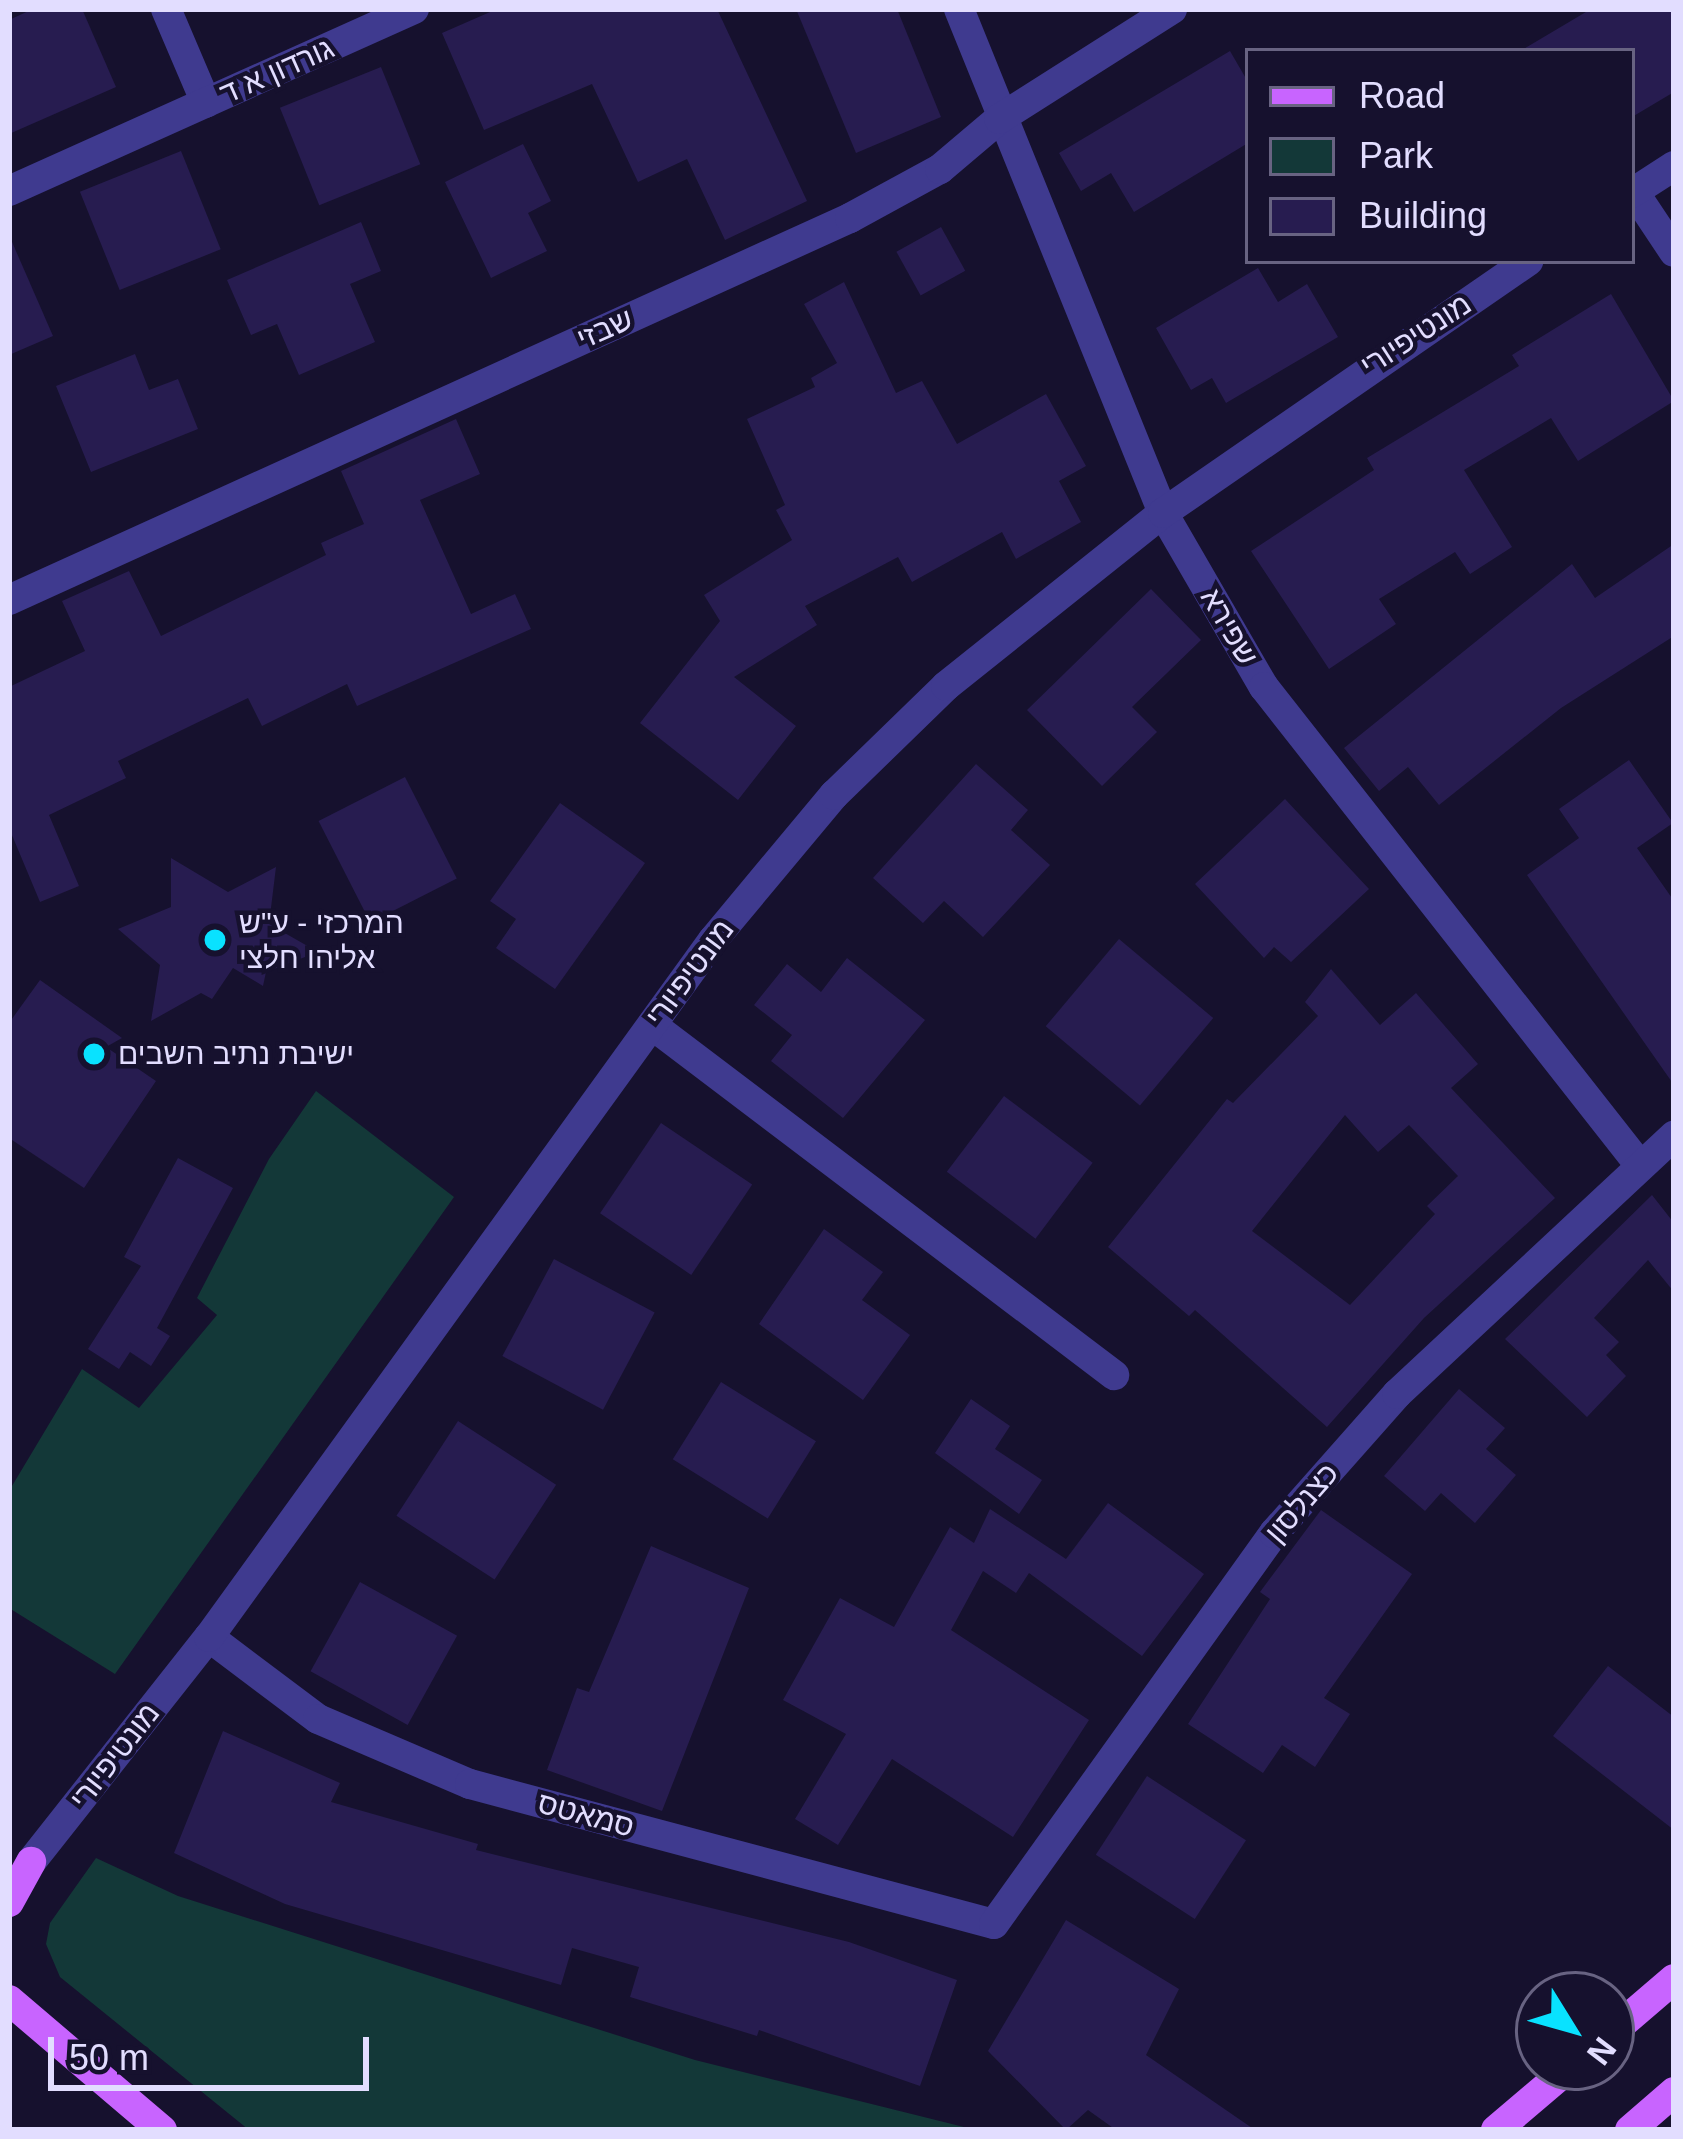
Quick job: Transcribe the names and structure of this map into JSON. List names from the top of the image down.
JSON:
{
  "streets": {
    "street": [
      "גורדון א ד",
      "שבזי",
      "מונטיפיורי",
      "שפירא",
      "כצנלסון",
      "סמאטס"
    ]
  },
  "crossings": [
    ["שבזי", "שפירא"],
    ["מונטיפיורי", "שפירא"],
    ["מונטיפיורי", "סמאטס"],
    ["שפירא", "כצנלסון"],
    ["כצנלסון", "סמאטס"]
  ],
  "places": ["המרכזי - ע\"ש אליהו חלצי", "ישיבת נתיב השבים"],
  "legend": ["Road", "Park", "Building"],
  "scale_bar": "50 m",
  "north": "bottom right"
}
